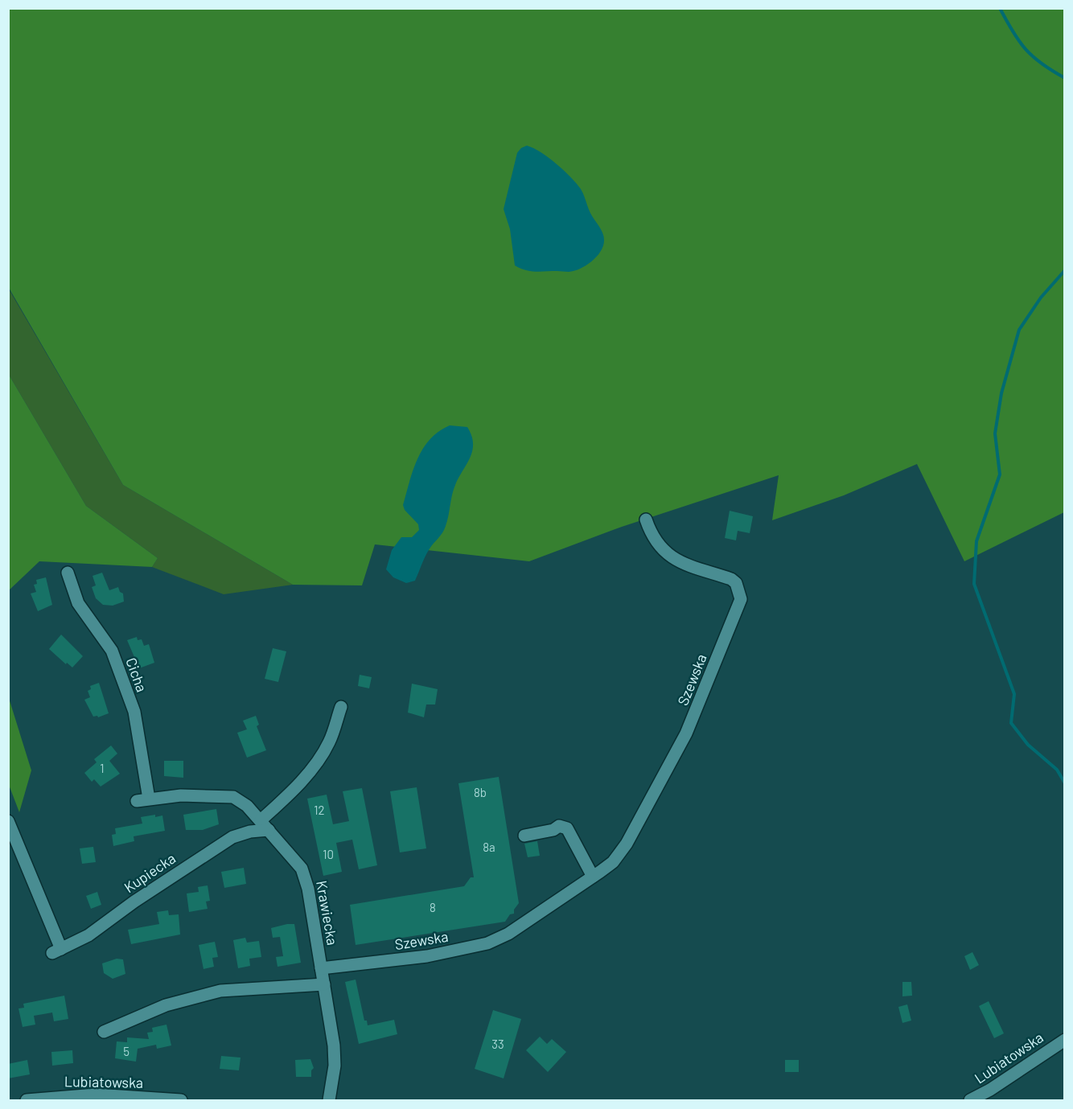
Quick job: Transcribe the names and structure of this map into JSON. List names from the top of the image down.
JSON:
{
  "streets": {
    "street": [
      "Cicha",
      "Szewska",
      "Kupiecka",
      "Krawiecka",
      "Lubiatowska"
    ]
  },
  "crossings": [
    ["Cicha", "Krawiecka"],
    ["Szewska", "Krawiecka"],
    ["Kupiecka", "Krawiecka"]
  ],
  "house_numbers": [
    "1",
    "8b",
    "12",
    "8a",
    "10",
    "8",
    "33",
    "5"
  ]
}
